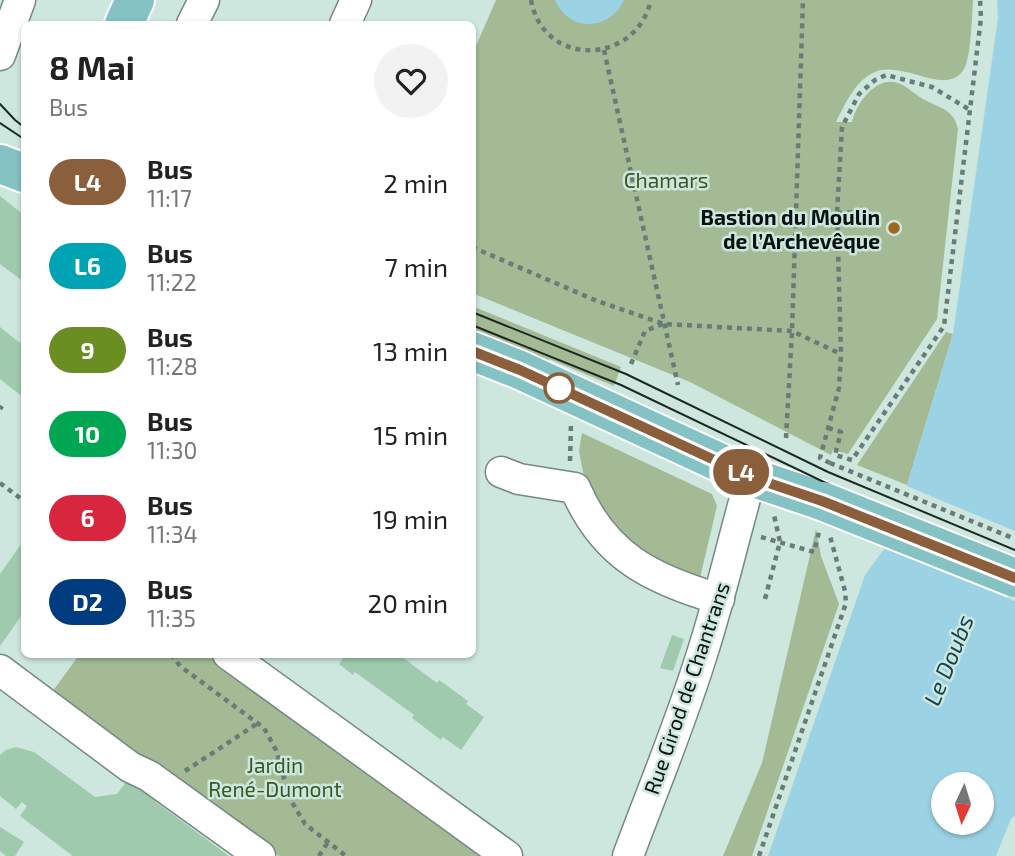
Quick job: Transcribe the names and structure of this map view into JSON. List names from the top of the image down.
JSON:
{
  "streets": {
    "street": ["Rue Girod de Chantrans"]
  },
  "water": ["Le Doubs"],
  "parks": ["Chamars", "Jardin René-Dumont"],
  "places": ["Bastion du Moulin de l’Archevêque"],
  "lines": ["bus line L4"],
  "north": "bottom",
  "page": {
    "on_map": "L4",
    "heading": ["8 Mai", "Bus"],
    "list": [
      {
        "mark": "L4",
        "name": "Bus",
        "note": "11:17",
        "value": "2 min"
      },
      {
        "mark": "L6",
        "name": "Bus",
        "note": "11:22",
        "value": "7 min"
      },
      {
        "mark": "9",
        "name": "Bus",
        "note": "11:28",
        "value": "13 min"
      },
      {
        "mark": "10",
        "name": "Bus",
        "note": "11:30",
        "value": "15 min"
      },
      {
        "mark": "6",
        "name": "Bus",
        "note": "11:34",
        "value": "19 min"
      },
      {
        "mark": "D2",
        "name": "Bus",
        "note": "11:35",
        "value": "20 min"
      }
    ]
  }
}
